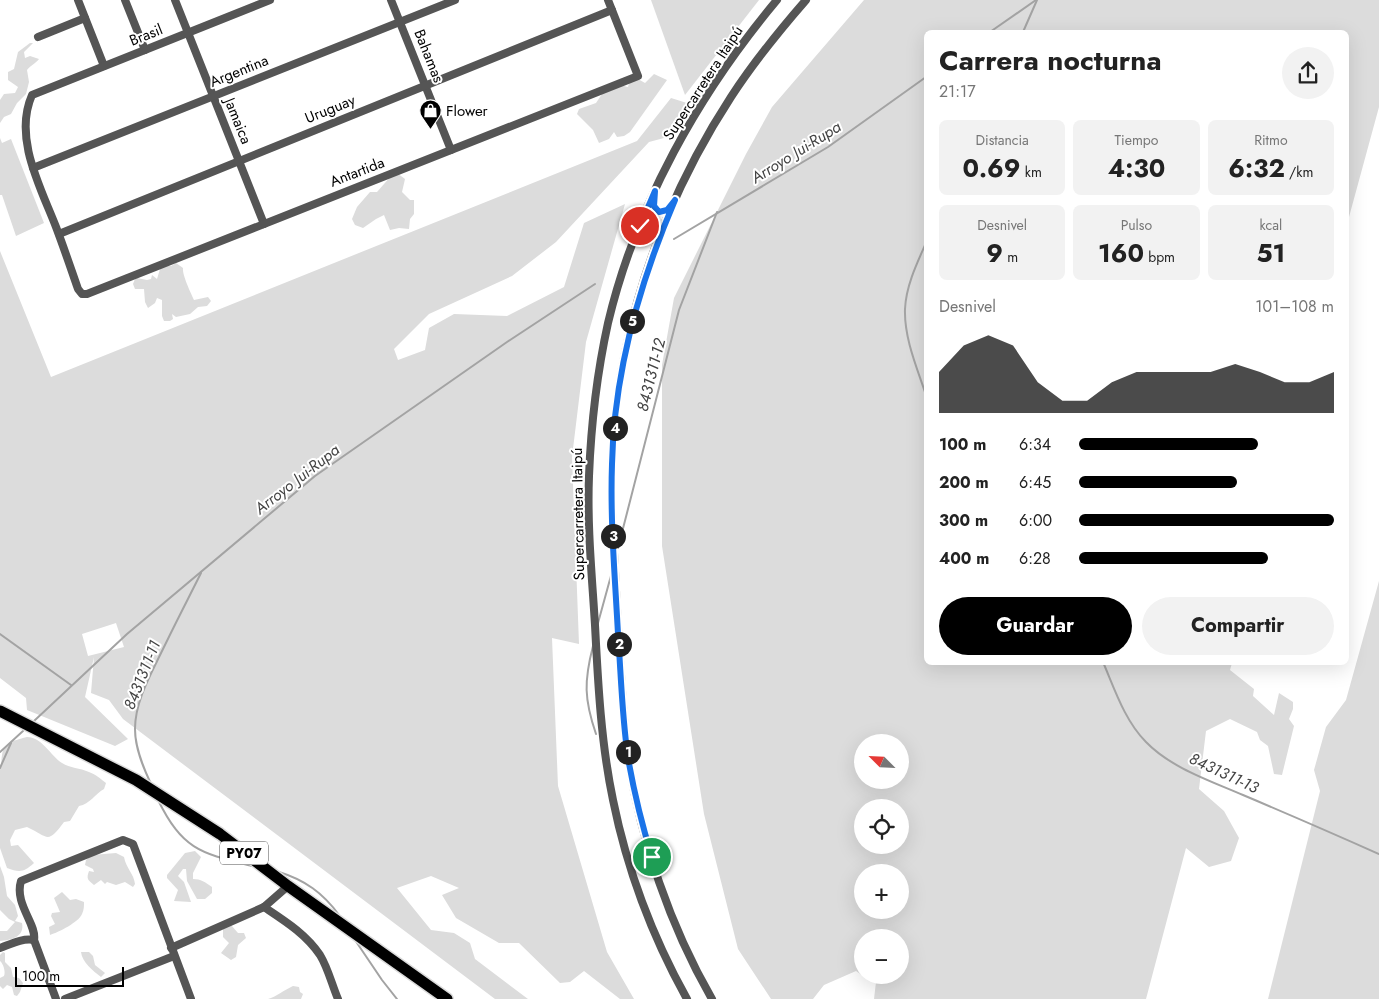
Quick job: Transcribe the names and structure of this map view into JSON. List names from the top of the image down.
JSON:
{
  "streets": {
    "highway": ["PY07"],
    "street": [
      "Brasil",
      "Bahamas",
      "Argentina",
      "Supercarretera Itaipú",
      "Uruguay",
      "Jamaica",
      "Antartida"
    ]
  },
  "crossings": [
    ["Brasil", "Argentina"],
    ["Brasil", "Jamaica"],
    ["Bahamas", "Argentina"],
    ["Bahamas", "Uruguay"],
    ["Bahamas", "Antartida"],
    ["Argentina", "Jamaica"],
    ["Uruguay", "Jamaica"],
    ["Uruguay", "Antartida"],
    ["Jamaica", "Antartida"]
  ],
  "water": [
    "Arroyo Jui-Rupa",
    "8431311-12",
    "8431311-11",
    "8431311-13"
  ],
  "places": {
    "shop": ["Flower"]
  },
  "scale_bar": "100 m",
  "north": "top left",
  "page": {
    "heading": ["Carrera nocturna", "21:17"],
    "stats": [
      ["Distancia", "0.69 km"],
      ["Tiempo", "4:30"],
      ["Ritmo", "6:32 /km"],
      ["Desnivel", "9 m"],
      ["Pulso", "160 bpm"],
      ["kcal", "51"]
    ],
    "chart": ["Desnivel", "101–108 m"],
    "pins": [
      "5",
      "4",
      "3",
      "2",
      "1"
    ],
    "list": [
      {
        "name": "100 m",
        "note": "6:34"
      },
      {
        "name": "200 m",
        "note": "6:45"
      },
      {
        "name": "300 m",
        "note": "6:00"
      },
      {
        "name": "400 m",
        "note": "6:28"
      }
    ],
    "buttons": ["Guardar", "Compartir"],
    "map_buttons": ["+", "−"],
    "scale": "100 m"
  }
}
